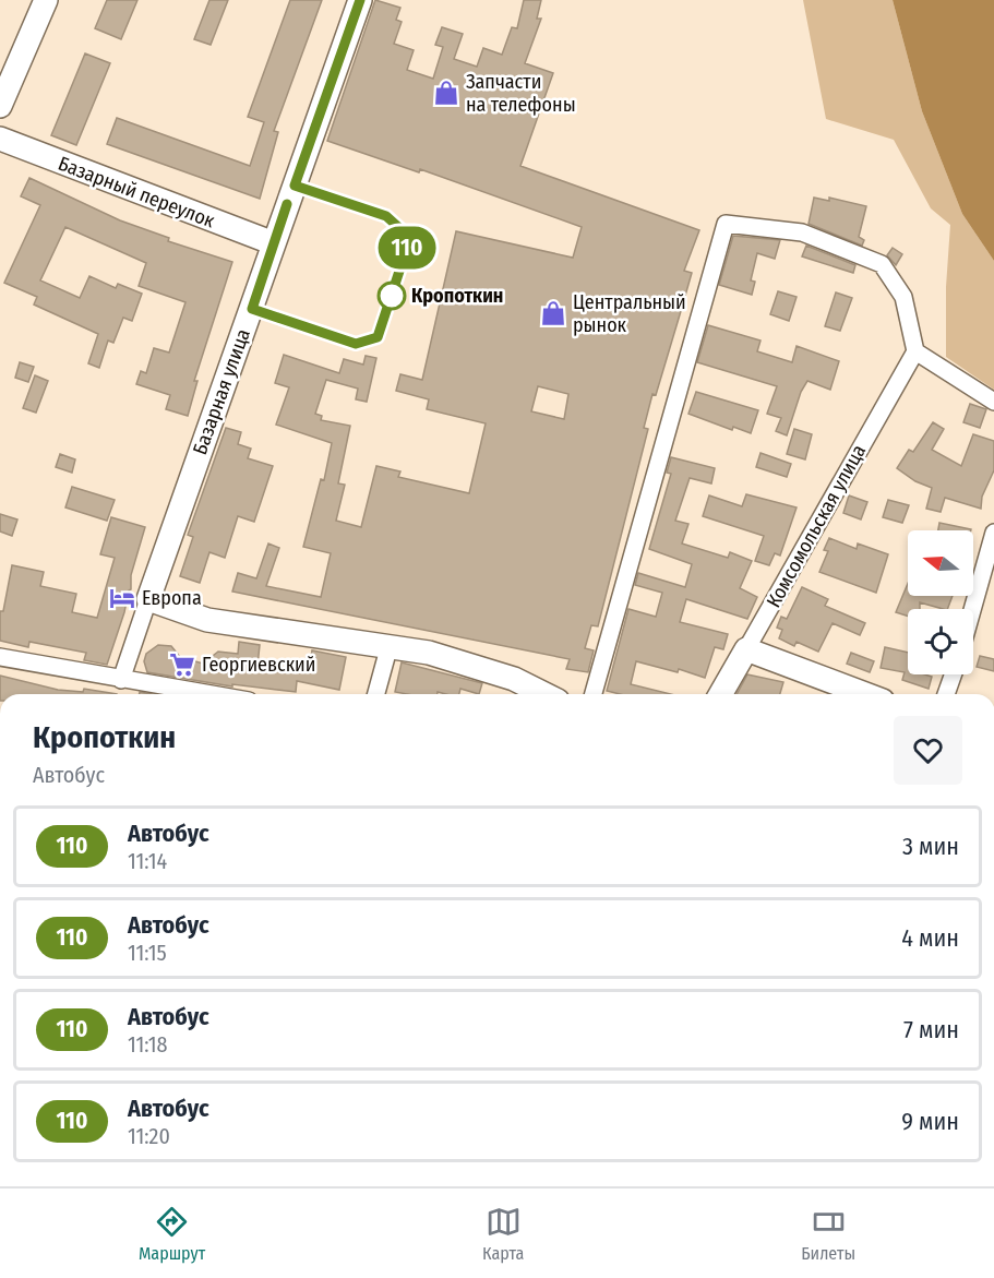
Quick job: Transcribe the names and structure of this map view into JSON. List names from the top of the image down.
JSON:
{
  "streets": {
    "main road": ["Базарный переулок", "Базарная улица", "Комсомольская улица"]
  },
  "crossings": [
    ["Базарный переулок", "Базарная улица"]
  ],
  "places": {
    "shop": ["Запчасти на телефоны", "Центральный рынок"],
    "other": ["Кропоткин"],
    "hotel": ["Европа"],
    "supermarket": ["Георгиевский"]
  },
  "lines": ["bus line 110"],
  "north": "left",
  "page": {
    "on_map": "110",
    "heading": ["Кропоткин", "Автобус"],
    "list": [
      {
        "mark": "110",
        "name": "Автобус",
        "note": "11:14",
        "value": "3 мин"
      },
      {
        "mark": "110",
        "name": "Автобус",
        "note": "11:15",
        "value": "4 мин"
      },
      {
        "mark": "110",
        "name": "Автобус",
        "note": "11:18",
        "value": "7 мин"
      },
      {
        "mark": "110",
        "name": "Автобус",
        "note": "11:20",
        "value": "9 мин"
      }
    ],
    "tabs": ["Маршрут", "Карта", "Билеты"]
  }
}
